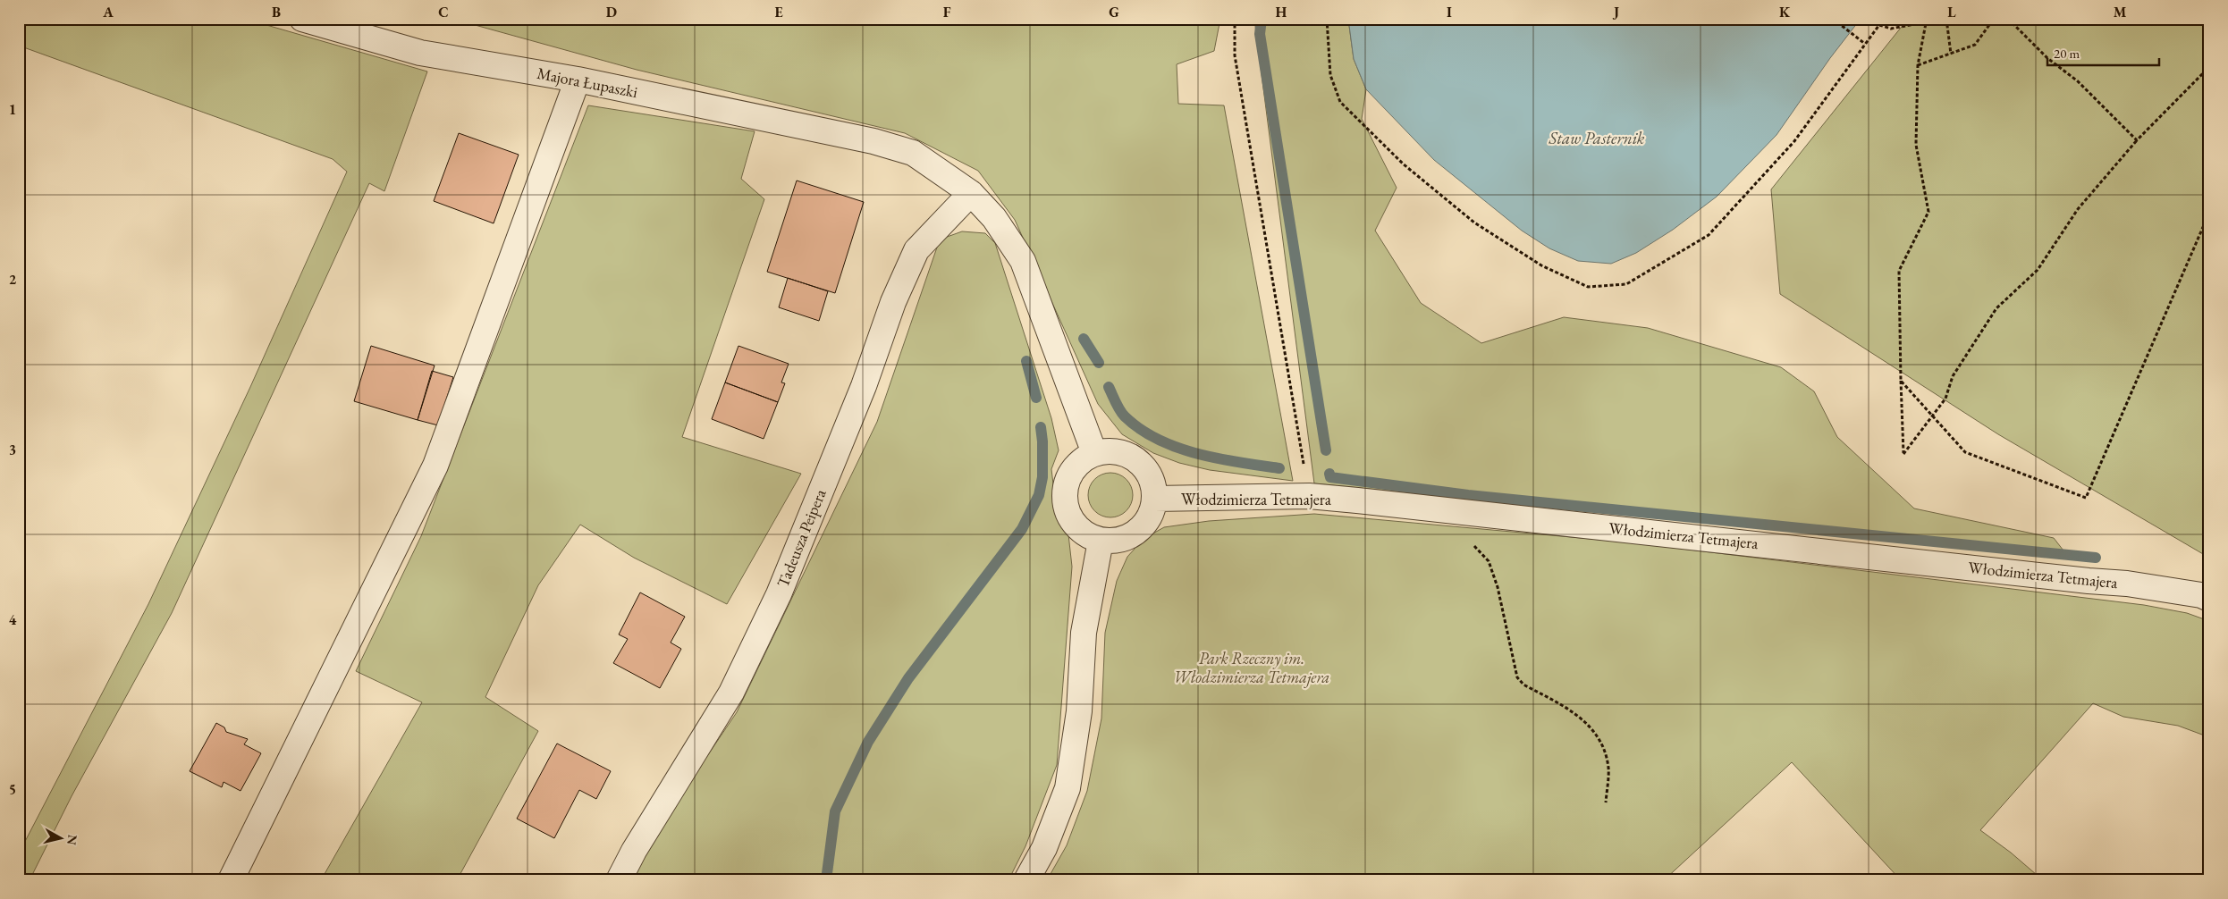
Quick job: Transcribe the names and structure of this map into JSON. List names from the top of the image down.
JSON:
{
  "streets": {
    "street": ["Majora Łupaszki", "Włodzimierza Tetmajera", "Tadeusza Peipera"]
  },
  "crossings": [
    ["Majora Łupaszki", "Tadeusza Peipera"]
  ],
  "water": ["Staw Pasternik"],
  "parks": ["Park Rzeczny im. Włodzimierza Tetmajera"],
  "scale_bar": "20 m",
  "north": "right",
  "grid": {
    "columns": [
      "A",
      "B",
      "C",
      "D",
      "E",
      "F",
      "G",
      "H",
      "I",
      "J",
      "K",
      "L",
      "M"
    ],
    "rows": [
      "1",
      "2",
      "3",
      "4",
      "5"
    ]
  }
}
